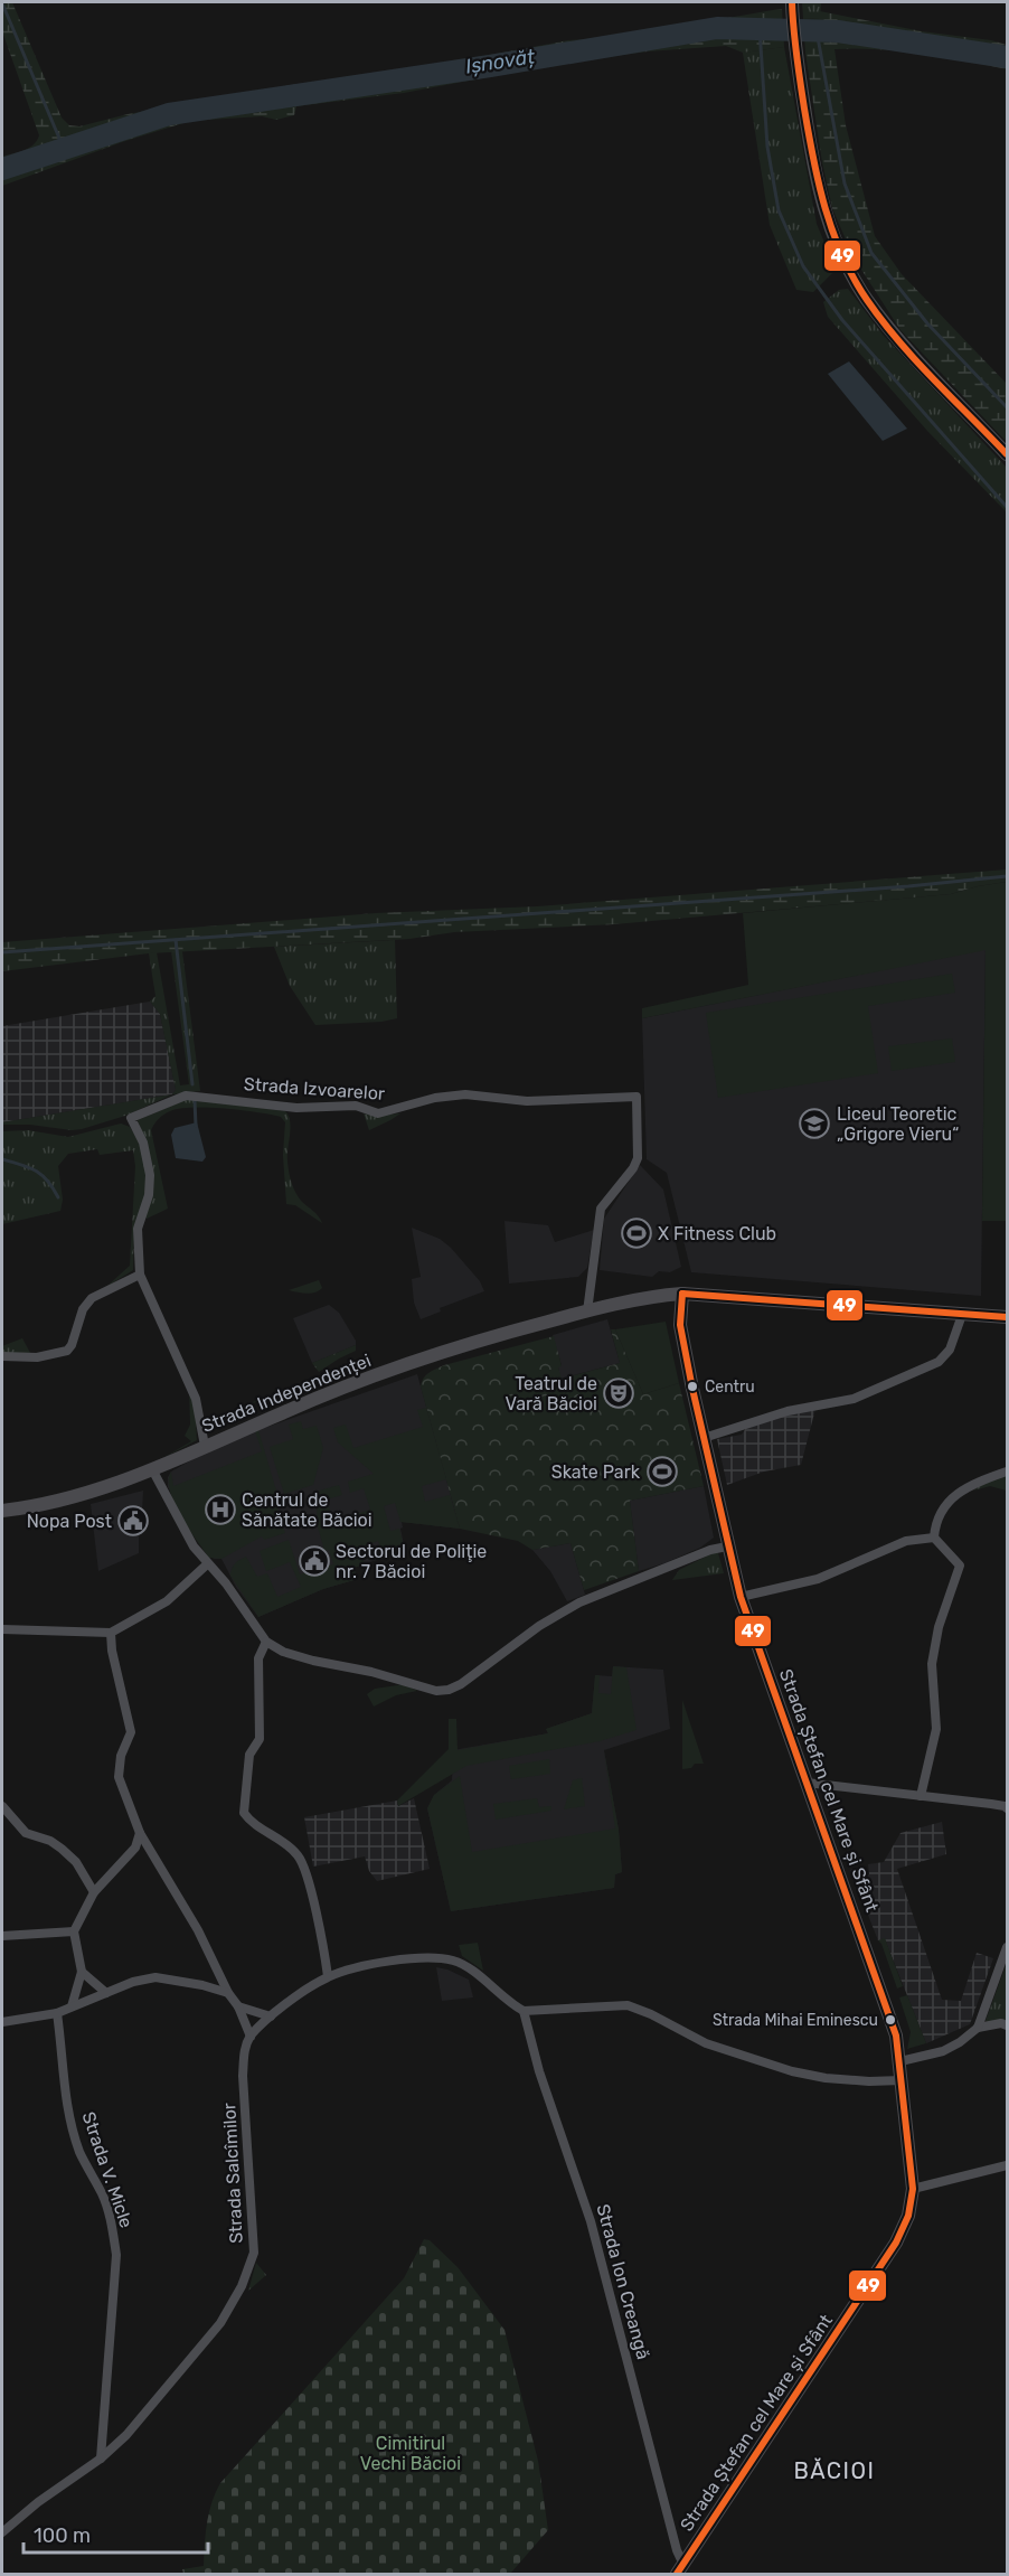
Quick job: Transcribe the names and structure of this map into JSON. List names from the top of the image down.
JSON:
{
  "streets": {
    "main road": ["Strada Independenței", "Strada Ștefan cel Mare și Sfânt"],
    "street": [
      "Strada Izvoarelor",
      "Strada V. Micle",
      "Strada Salcîmilor",
      "Strada Ion Creangă"
    ]
  },
  "crossings": [
    ["Strada Izvoarelor", "Strada Independenței"],
    ["Strada Independenței", "Strada Ștefan cel Mare și Sfânt"],
    ["Strada Ștefan cel Mare și Sfânt", "Strada Ion Creangă"],
    ["Strada V. Micle", "Strada Salcîmilor"]
  ],
  "districts": ["BĂCIOI"],
  "water": ["Ișnovăț"],
  "parks": ["Cimitirul Vechi Băcioi"],
  "places": {
    "school or university": ["Liceul Teoretic „Grigore Vieru“"],
    "sports": ["X Fitness Club", "Skate Park"],
    "other": ["Centru", "Strada Mihai Eminescu"],
    "theatre": ["Teatrul de Vară Băcioi"],
    "hospital": ["Centrul de Sănătate Băcioi"],
    "public building": ["Nopa Post", "Sectorul de Poliţie nr. 7 Băcioi"]
  },
  "lines": ["transit line 49"],
  "scale_bar": "100 m"
}
